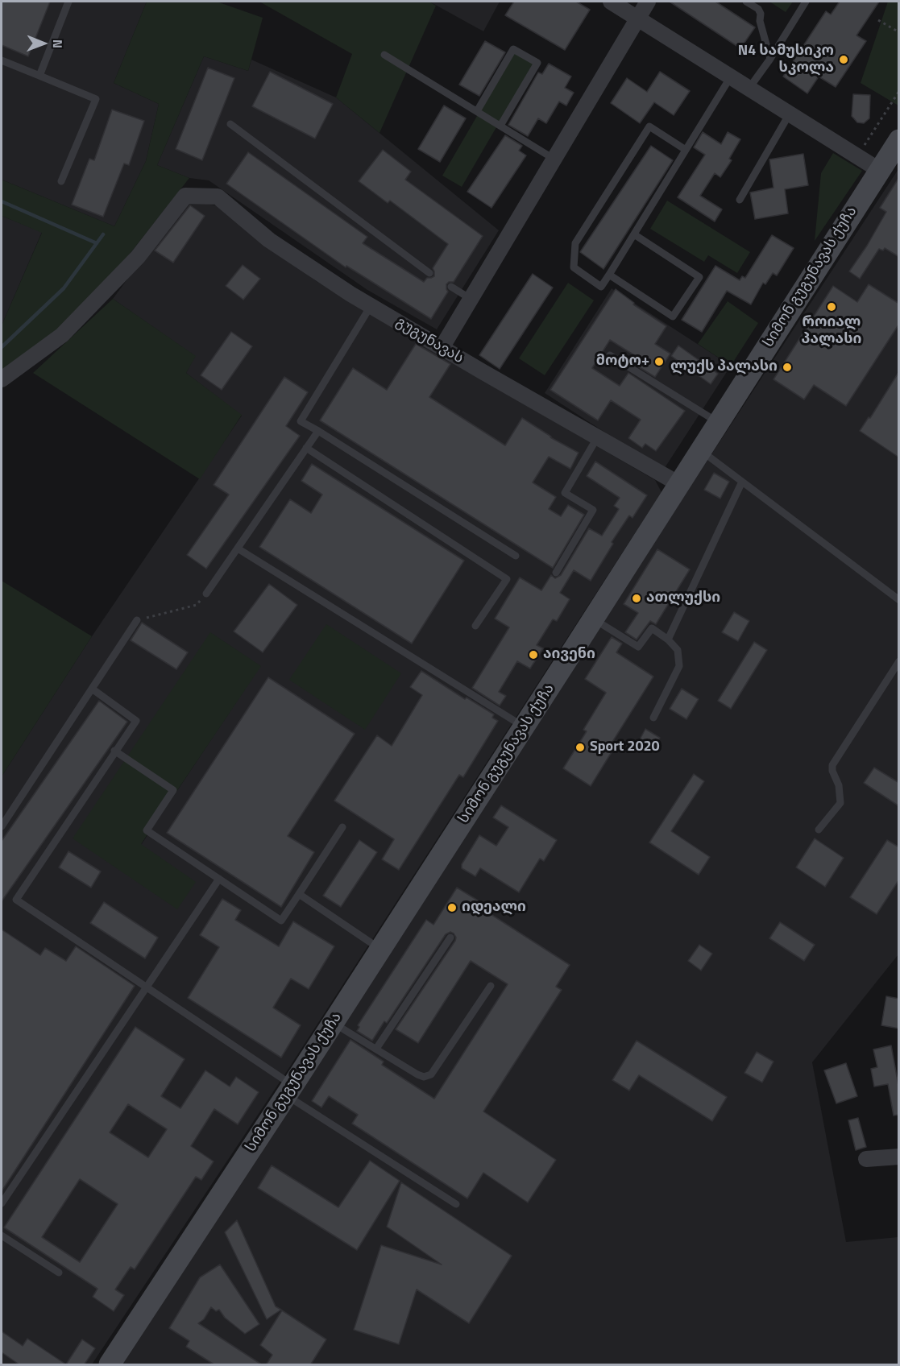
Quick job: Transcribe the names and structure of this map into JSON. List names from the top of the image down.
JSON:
{
  "streets": {
    "main road": ["სიმონ გუგუნავას ქუჩა"],
    "street": ["გუგუნავას"]
  },
  "crossings": [
    ["სიმონ გუგუნავას ქუჩა", "გუგუნავას"]
  ],
  "places": [
    "N4 სამუსიკო სკოლა",
    "როიალ პალასი",
    "მოტო+",
    "ლუქს პალასი",
    "ათლუქსი",
    "აივენი",
    "Sport 2020",
    "იდეალი"
  ],
  "north": "right"
}
